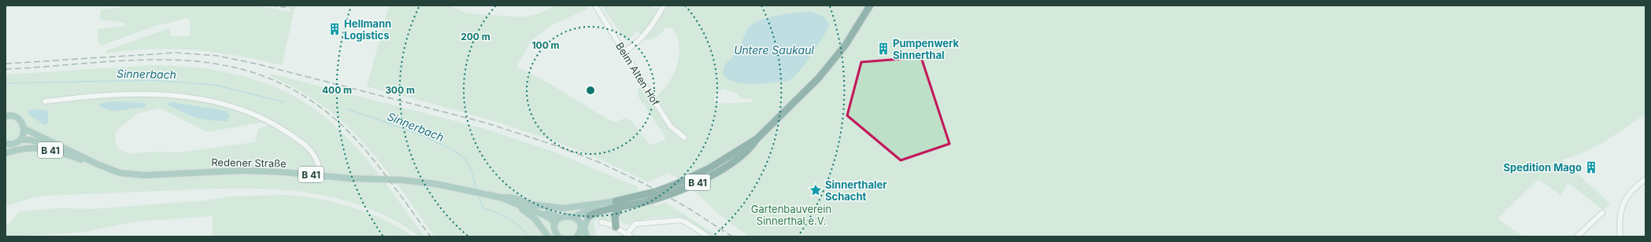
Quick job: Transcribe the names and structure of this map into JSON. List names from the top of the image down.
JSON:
{
  "streets": {
    "highway": ["B 41"],
    "main road": ["Redener Straße"],
    "street": ["Beim Alten Hof"]
  },
  "crossings": [
    ["B 41", "Redener Straße"]
  ],
  "water": ["Untere Saukaul", "Sinnerbach"],
  "parks": ["Gartenbauverein Sinnerthal e.V."],
  "places": {
    "building": ["Hellmann Logistics", "Pumpenwerk Sinnerthal", "Spedition Mago"],
    "place": ["Sinnerthaler Schacht"]
  },
  "rings": [
    "200 m",
    "100 m",
    "300 m",
    "400 m"
  ]
}
